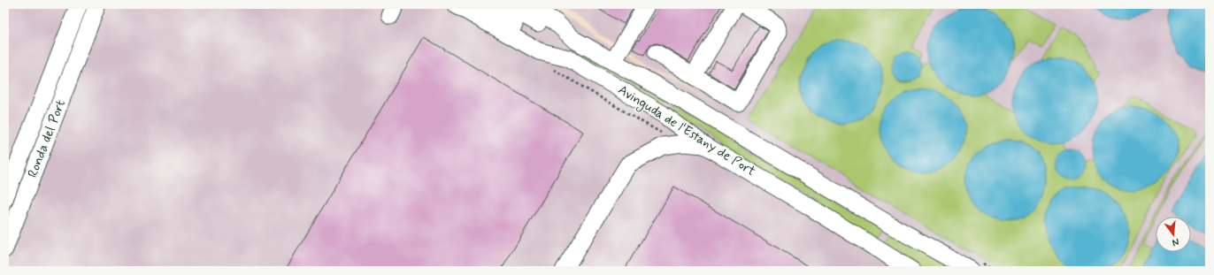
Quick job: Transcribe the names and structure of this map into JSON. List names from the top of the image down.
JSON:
{
  "streets": {
    "street": ["Avinguda de l'Estany de Port", "Ronda del Port"]
  },
  "north": "bottom"
}
